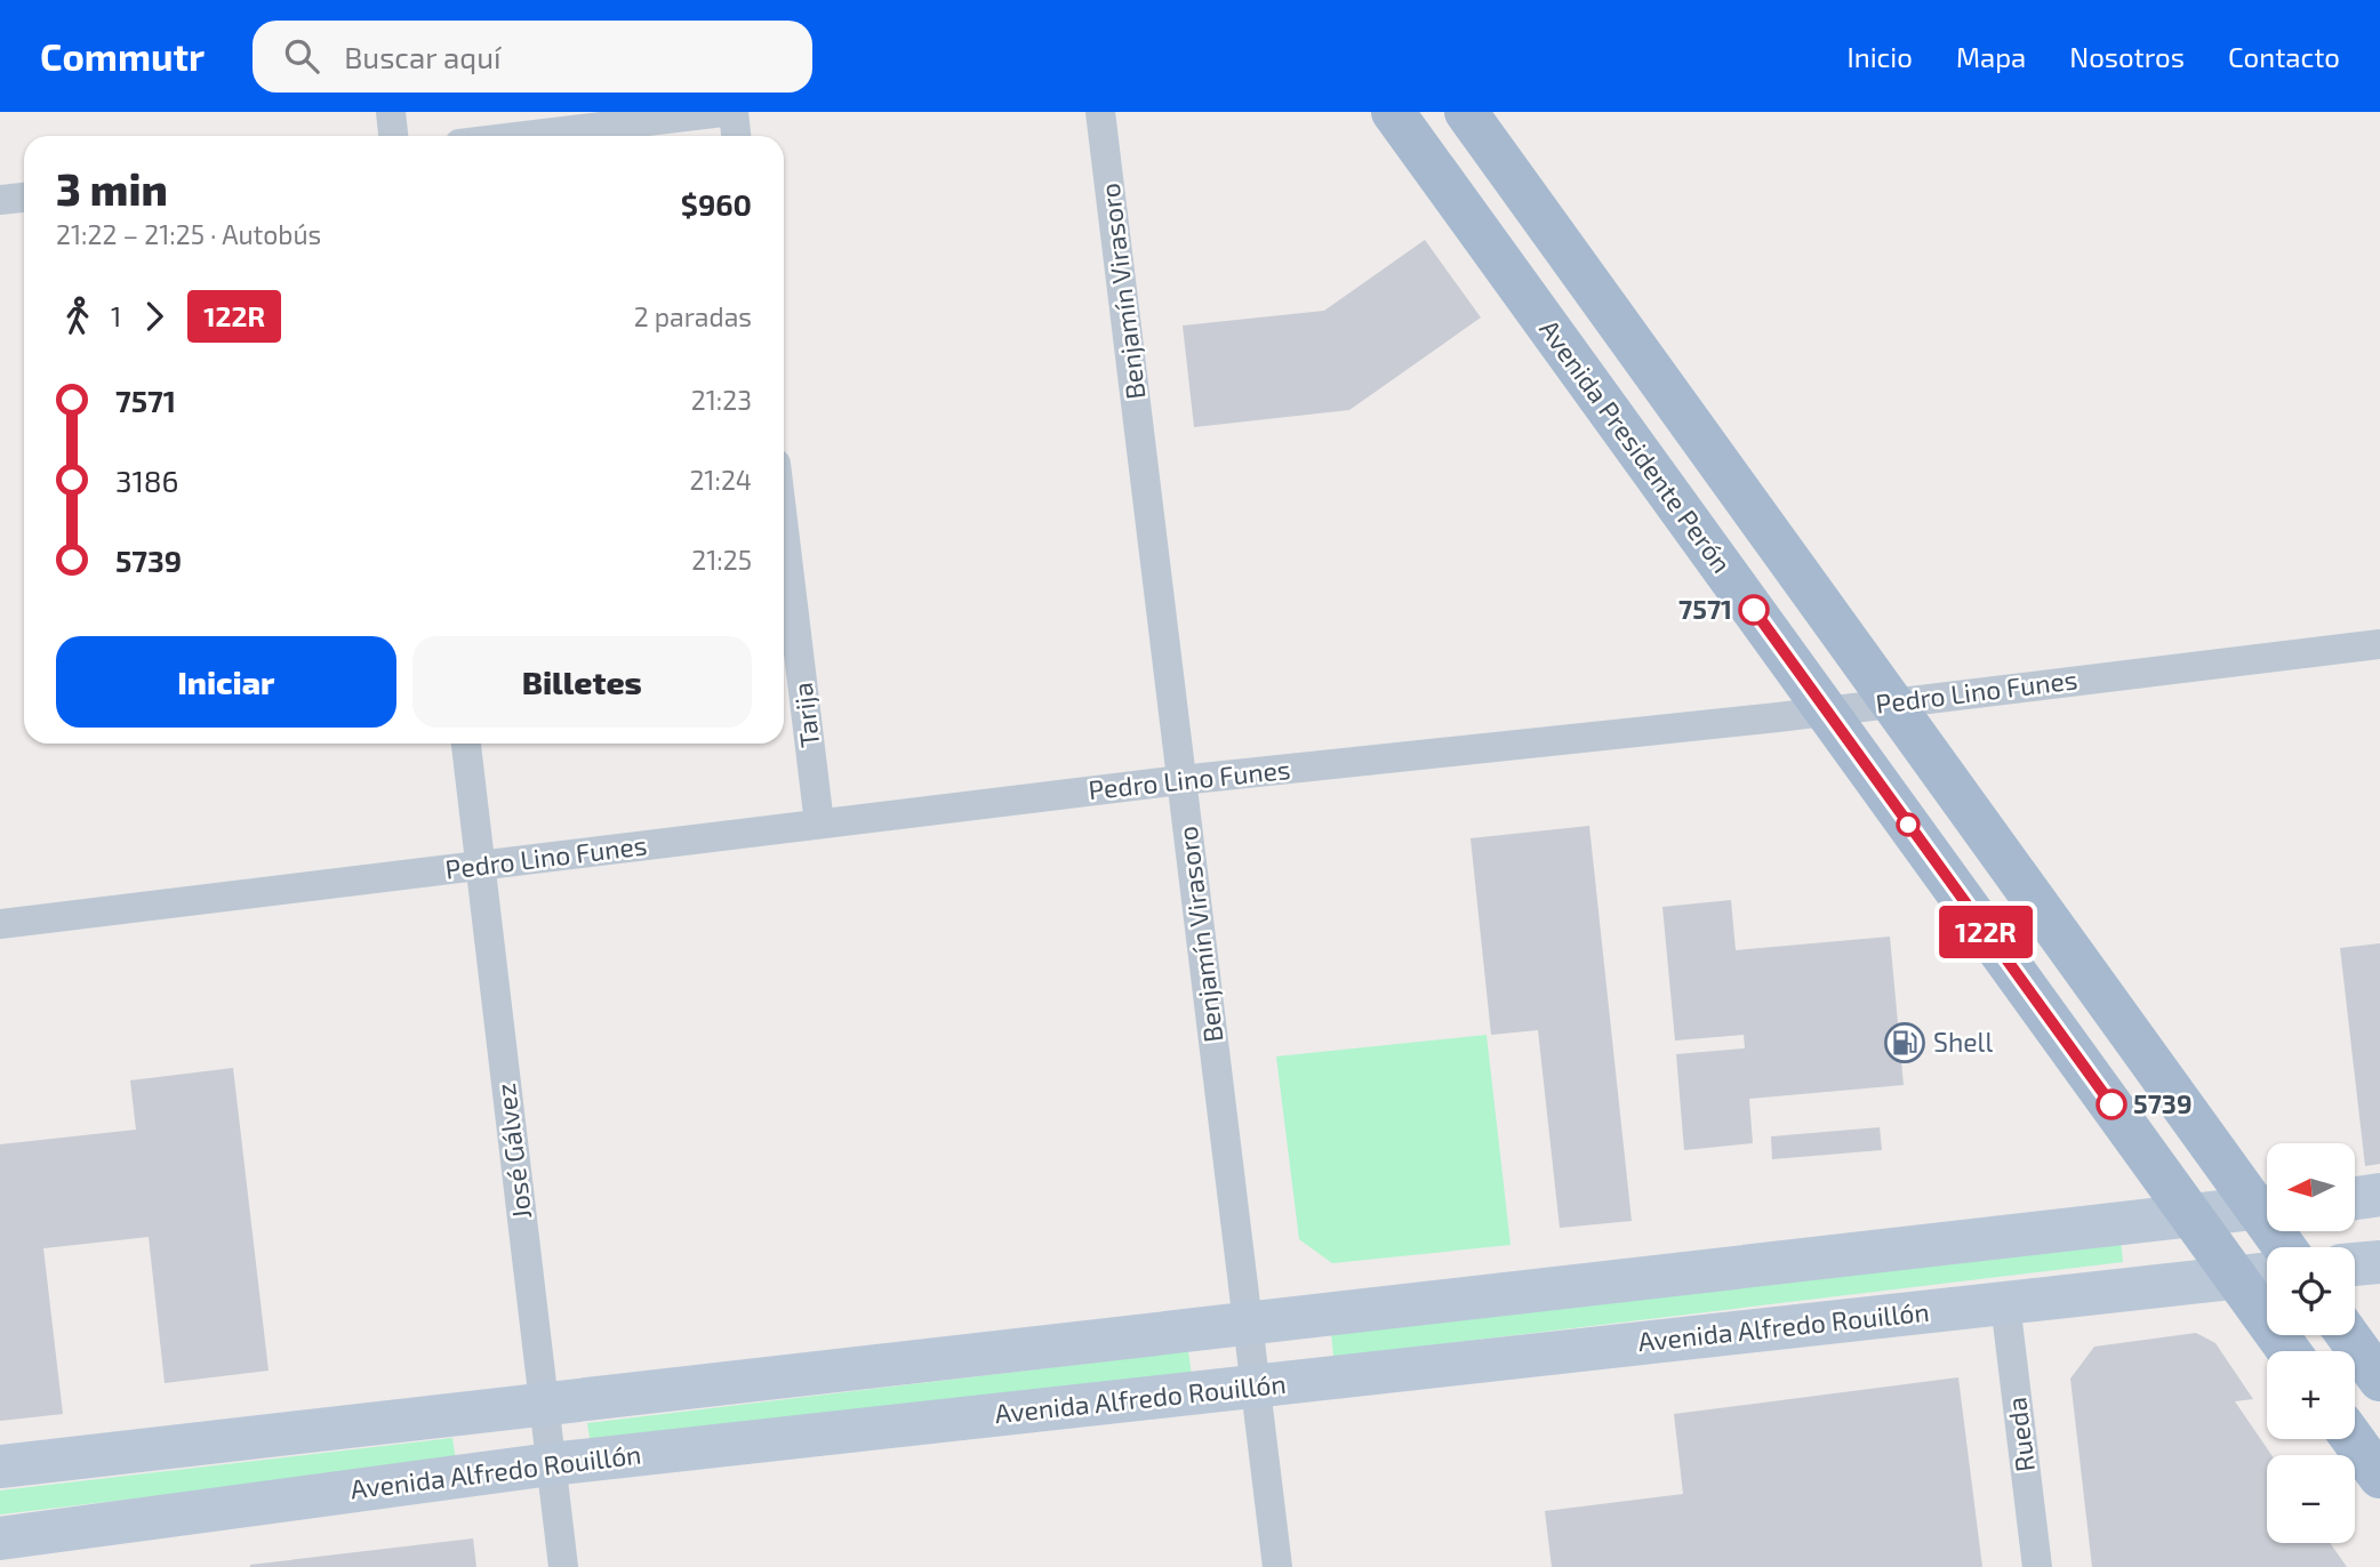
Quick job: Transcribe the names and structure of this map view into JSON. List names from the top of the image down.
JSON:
{
  "streets": {
    "main road": ["Avenida Presidente Perón"],
    "street": [
      "Benjamín Virasoro",
      "Pedro Lino Funes",
      "Tarija",
      "José Gálvez",
      "Avenida Alfredo Rouillón",
      "Rueda"
    ]
  },
  "crossings": [
    ["Benjamín Virasoro", "Pedro Lino Funes"],
    ["Benjamín Virasoro", "Avenida Alfredo Rouillón"],
    ["Avenida Presidente Perón", "Pedro Lino Funes"],
    ["Avenida Presidente Perón", "Avenida Alfredo Rouillón"],
    ["Pedro Lino Funes", "Tarija"],
    ["Pedro Lino Funes", "José Gálvez"],
    ["José Gálvez", "Avenida Alfredo Rouillón"],
    ["Avenida Alfredo Rouillón", "Rueda"]
  ],
  "places": {
    "other": ["7571", "5739"],
    "fuel station": ["Shell"]
  },
  "lines": ["bus line 122R"],
  "north": "left",
  "page": {
    "header": "Commutr",
    "search": "Buscar aquí",
    "nav": [
      "Inicio",
      "Mapa",
      "Nosotros",
      "Contacto"
    ],
    "on_map": "122R",
    "heading": ["3 min", "21:22 – 21:25 · Autobús", "$960"],
    "legs": ["1", "122R", "2 paradas"],
    "list": [
      {
        "name": "7571",
        "value": "21:23"
      },
      {
        "name": "3186",
        "value": "21:24"
      },
      {
        "name": "5739",
        "value": "21:25"
      }
    ],
    "buttons": ["Iniciar", "Billetes"],
    "map_buttons": ["+", "−"]
  }
}
